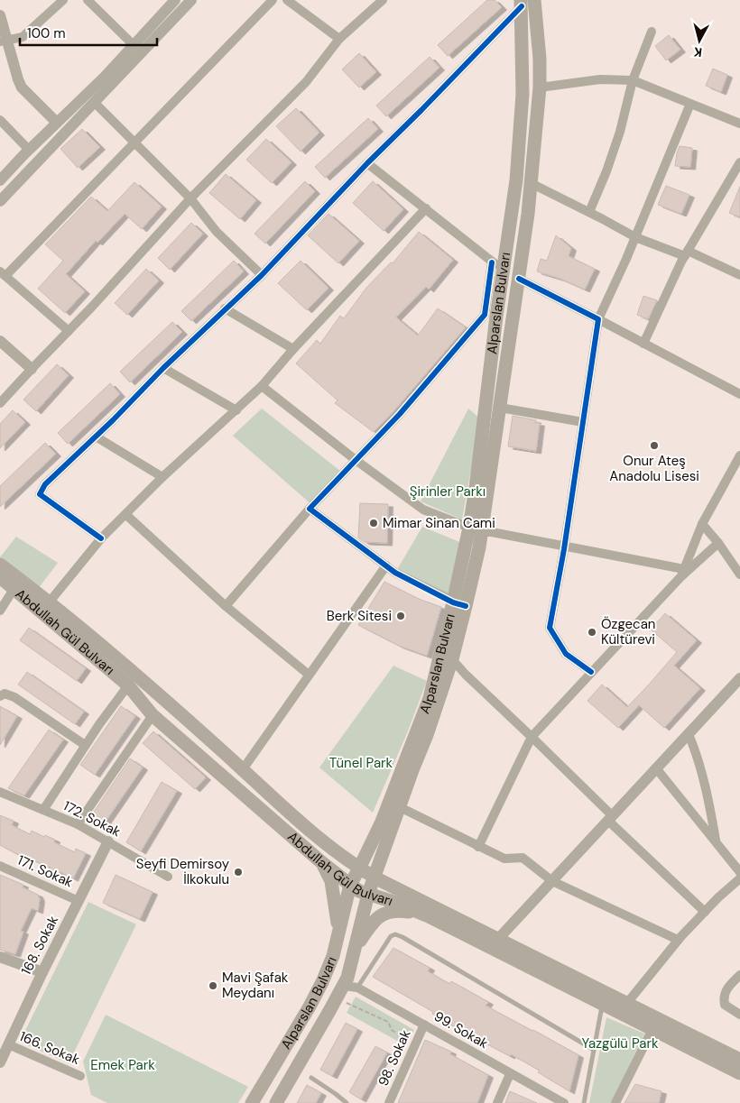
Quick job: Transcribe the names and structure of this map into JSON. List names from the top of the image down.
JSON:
{
  "streets": {
    "main road": ["Alparslan Bulvarı", "Abdullah Gül Bulvarı"],
    "street": [
      "172. Sokak",
      "171. Sokak",
      "168. Sokak",
      "99. Sokak",
      "166. Sokak",
      "98. Sokak"
    ]
  },
  "crossings": [
    ["Alparslan Bulvarı", "Abdullah Gül Bulvarı"],
    ["Alparslan Bulvarı", "99. Sokak"],
    ["172. Sokak", "168. Sokak"],
    ["171. Sokak", "168. Sokak"],
    ["168. Sokak", "166. Sokak"],
    ["99. Sokak", "98. Sokak"]
  ],
  "parks": [
    "Şirinler Parkı",
    "Tünel Park",
    "Yazgülü Park",
    "Emek Park"
  ],
  "places": [
    "Onur Ateş Anadolu Lisesi",
    "Mimar Sinan Cami",
    "Berk Sitesi",
    "Özgecan Kültürevi",
    "Seyfi Demirsoy İlkokulu",
    "Mavi Şafak Meydanı"
  ],
  "scale_bar": "100 m",
  "north": "bottom"
}
